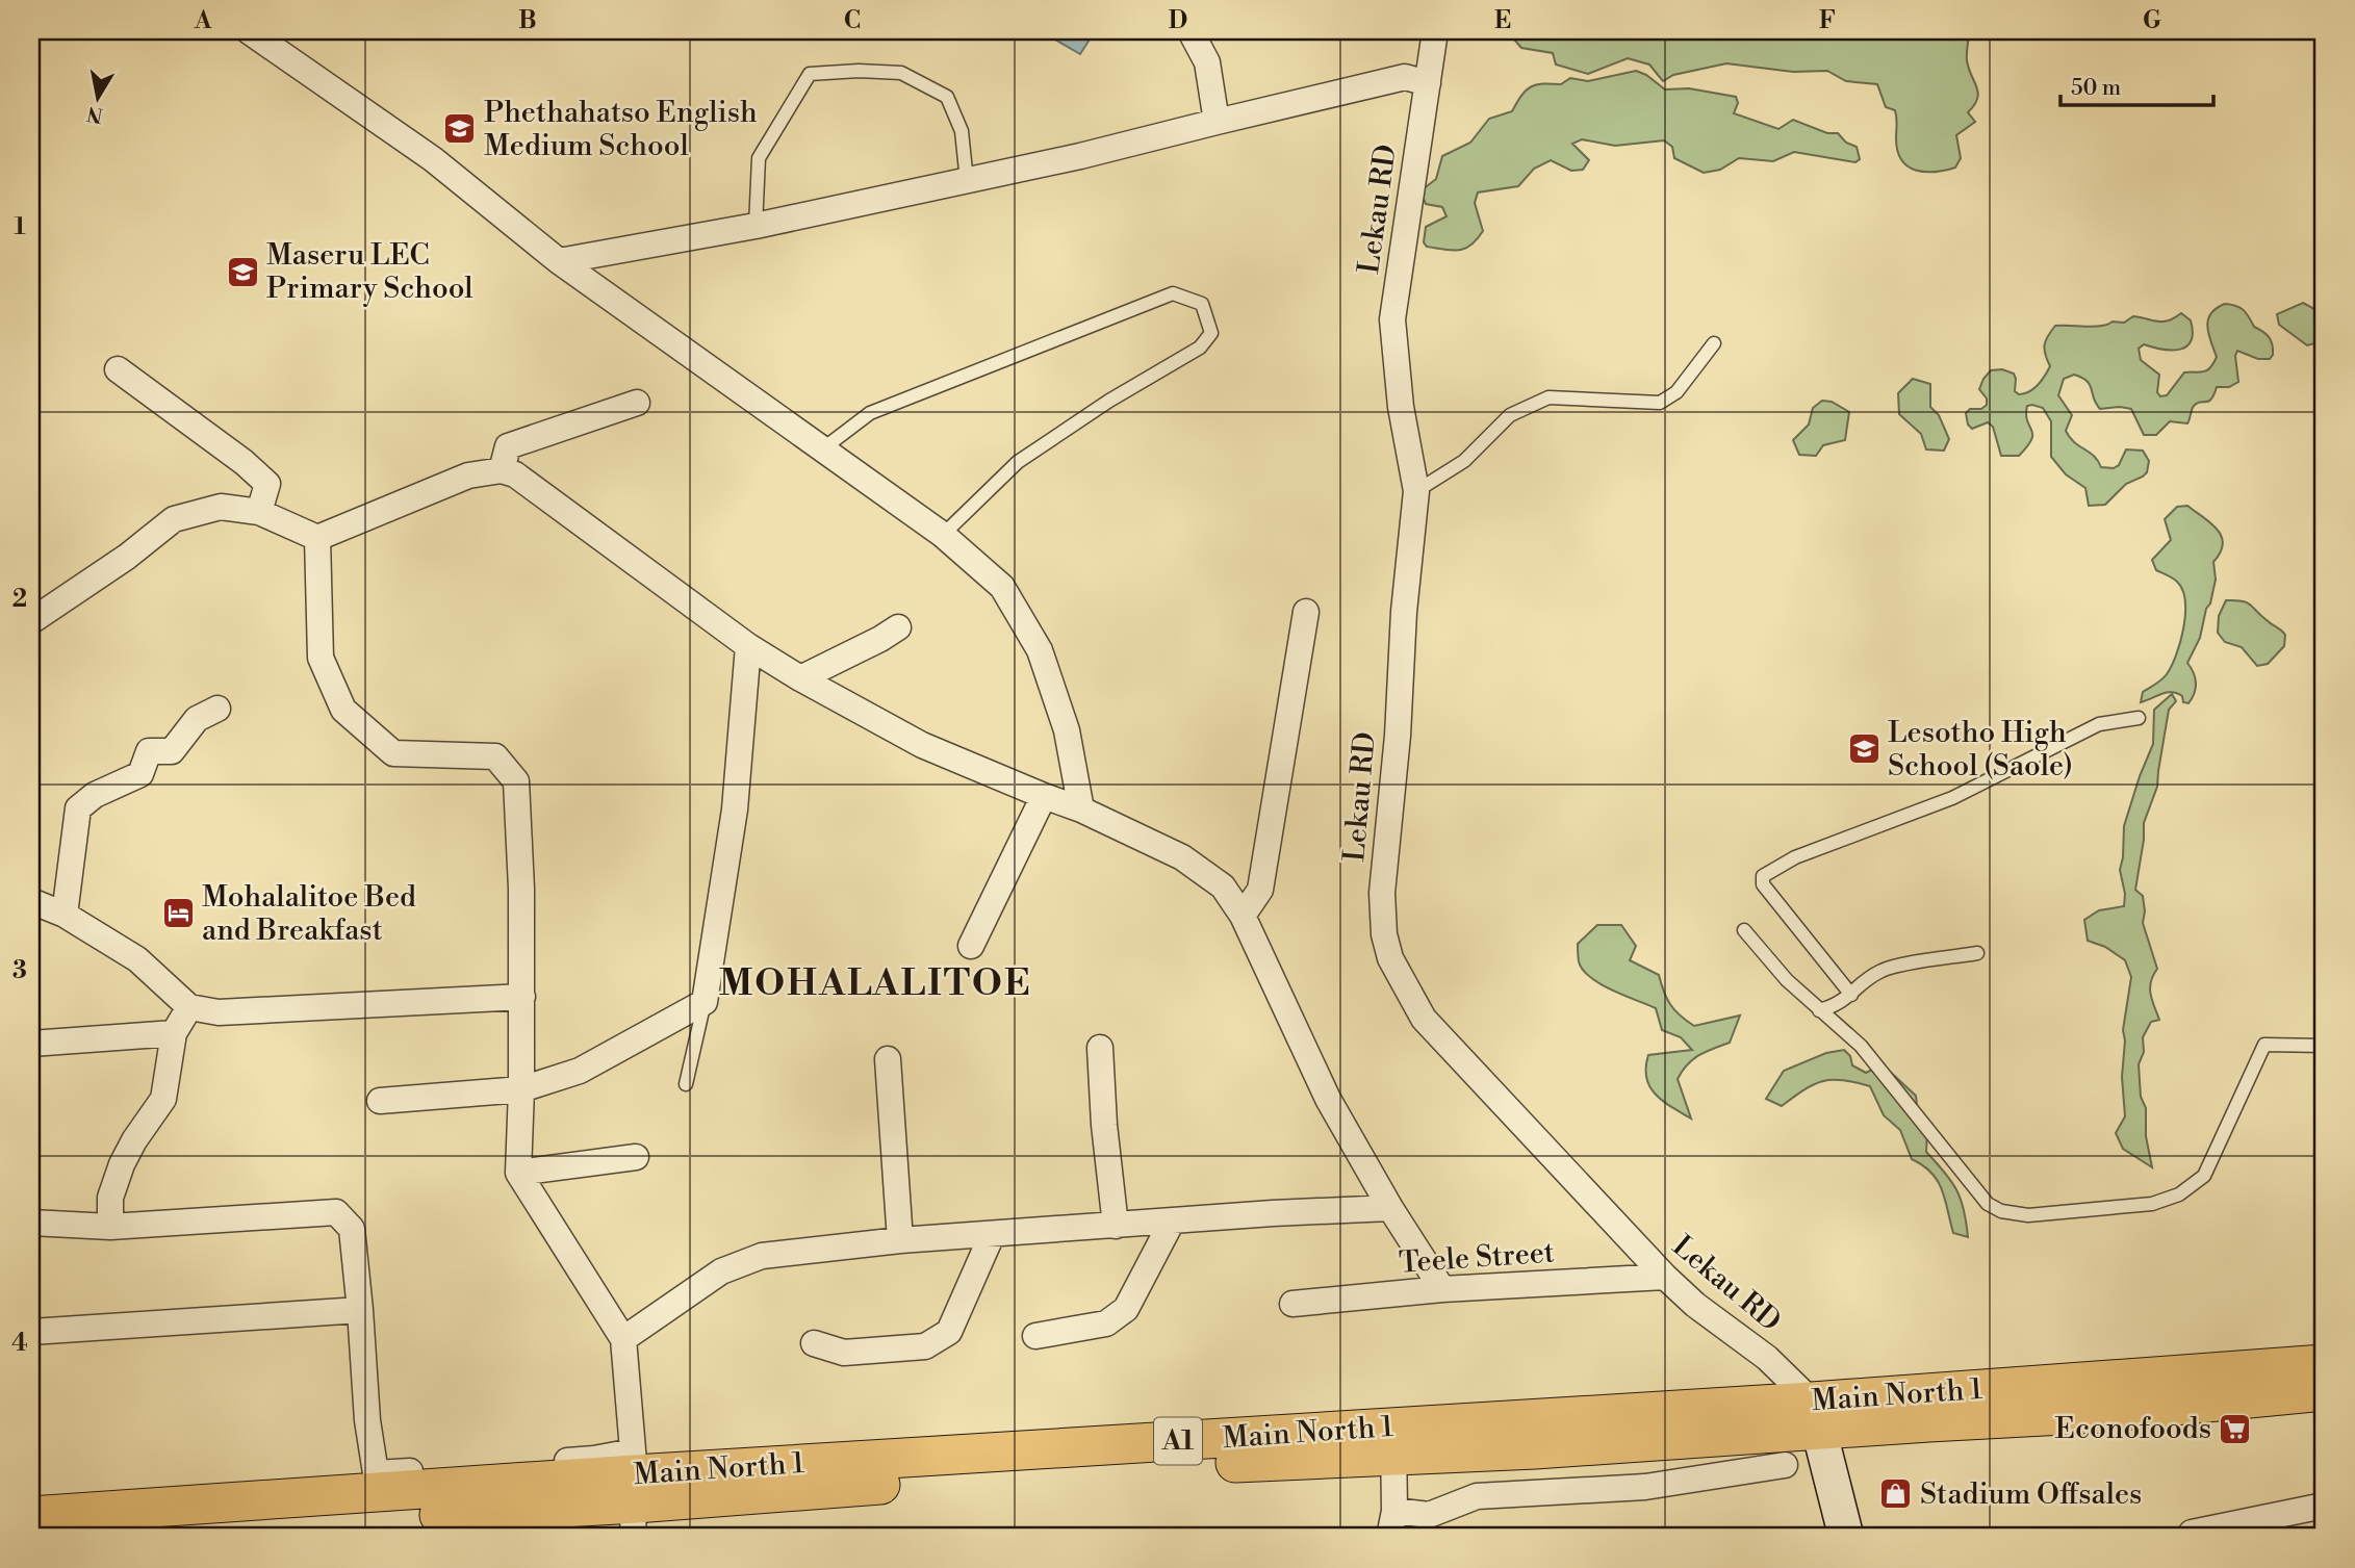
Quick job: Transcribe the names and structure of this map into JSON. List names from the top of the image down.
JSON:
{
  "streets": {
    "main road": ["Main North 1", "A1"],
    "street": ["Lekau RD", "Teele Street"]
  },
  "crossings": [
    ["Lekau RD", "Teele Street"],
    ["Lekau RD", "Main North 1"]
  ],
  "districts": ["MOHALALITOE"],
  "places": {
    "school or university": ["Phethahatso English Medium School", "Maseru LEC Primary School", "Lesotho High School (Saole)"],
    "hotel": ["Mohalalitoe Bed and Breakfast"],
    "supermarket": ["Econofoods"],
    "shop": ["Stadium Offsales"]
  },
  "scale_bar": "50 m",
  "north": "bottom",
  "grid": {
    "columns": [
      "A",
      "B",
      "C",
      "D",
      "E",
      "F",
      "G"
    ],
    "rows": [
      "1",
      "2",
      "3",
      "4"
    ]
  }
}
